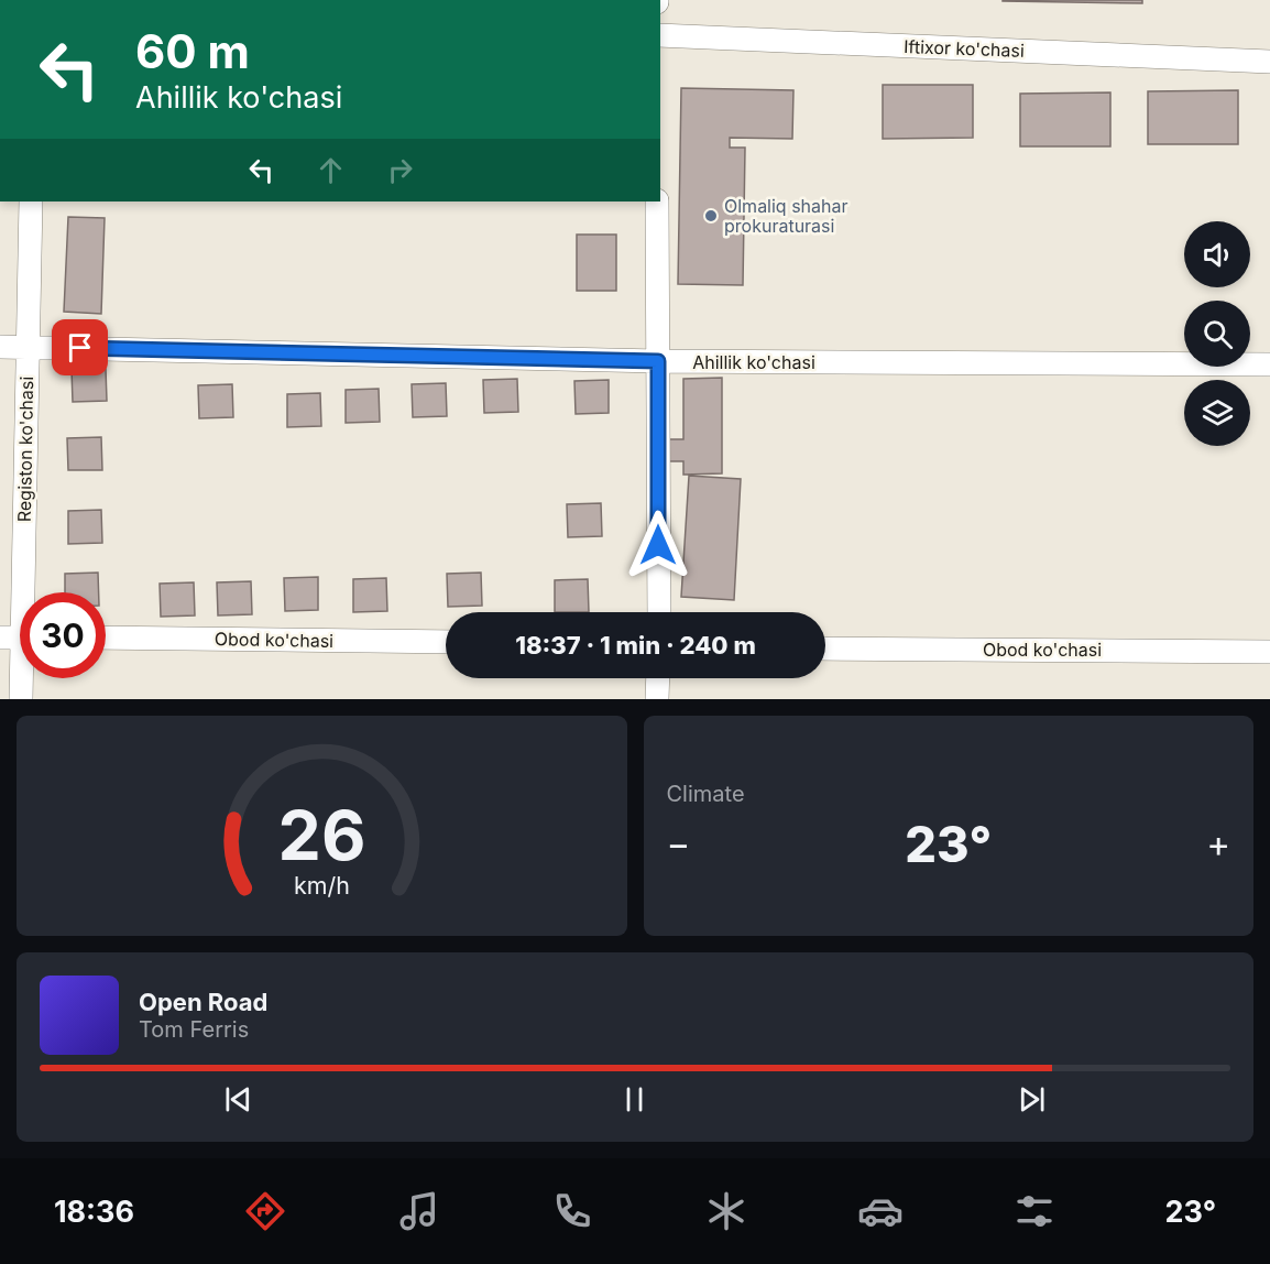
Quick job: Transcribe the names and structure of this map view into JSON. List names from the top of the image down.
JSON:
{
  "streets": {
    "street": [
      "Iftixor ko'chasi",
      "Ahillik ko'chasi",
      "Registon ko'chasi",
      "Obod ko'chasi"
    ]
  },
  "crossings": [
    ["Ahillik ko'chasi", "Registon ko'chasi"]
  ],
  "places": ["Olmaliq shahar prokuraturasi"],
  "page": {
    "turn": ["60 m", "Ahillik ko'chasi"],
    "limit": "30",
    "trip": "18:37 · 1 min · 240 m",
    "tile": "Climate",
    "heat": ["−", "23°", "+"],
    "song": ["Open Road", "Tom Ferris"],
    "tabs": ["18:36", "23°"],
    "gauge": ["26", "km/h"]
  }
}
